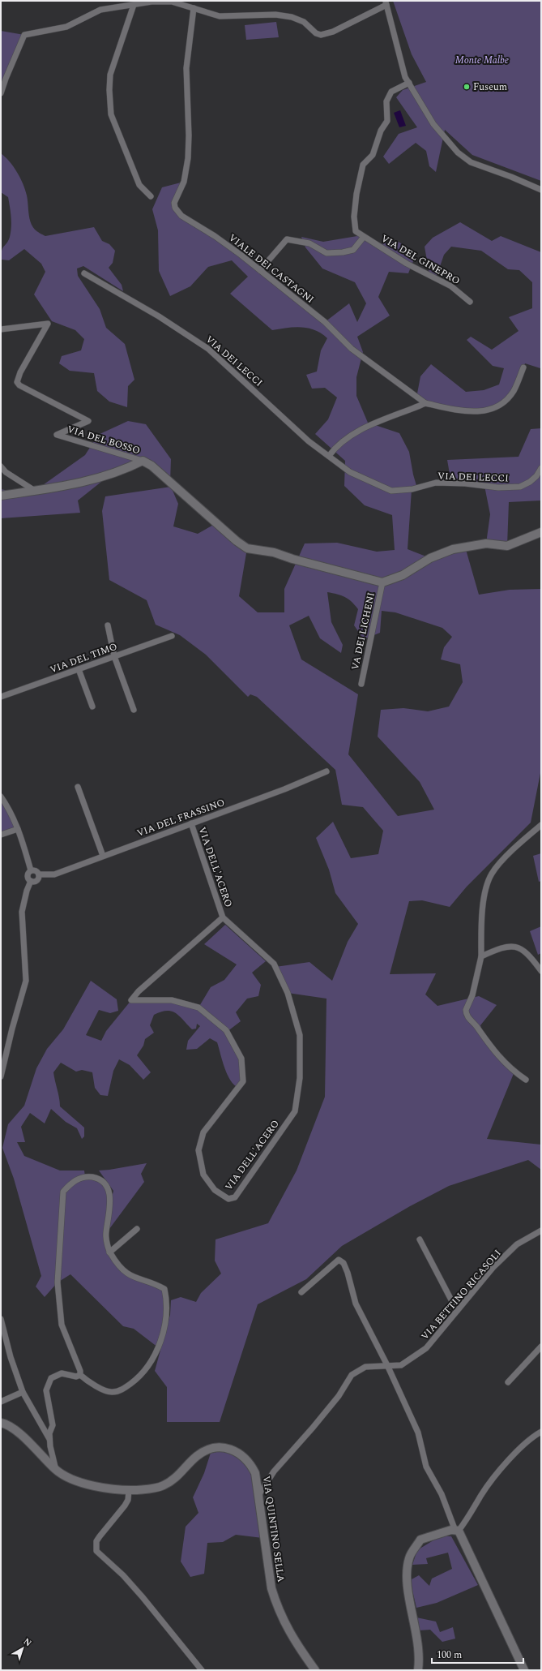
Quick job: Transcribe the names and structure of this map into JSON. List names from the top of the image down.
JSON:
{
  "streets": {
    "street": [
      "VIA DEL GINEPRO",
      "VIALE DEI CASTAGNI",
      "VIA DEI LECCI",
      "VIA DEL BOSSO",
      "VA DEI LICHENI",
      "VIA DEL TIMO",
      "VIA DEL FRASSINO",
      "VIA DELL'ACERO",
      "VIA BETTINO RICASOLI",
      "VIA QUINTINO SELLA"
    ]
  },
  "crossings": [
    ["VIA DEL FRASSINO", "VIA DELL'ACERO"],
    ["VIA BETTINO RICASOLI", "VIA QUINTINO SELLA"]
  ],
  "parks": ["Monte Malbe"],
  "places": ["Fuseum"],
  "scale_bar": "100 m",
  "north": "top right"
}
